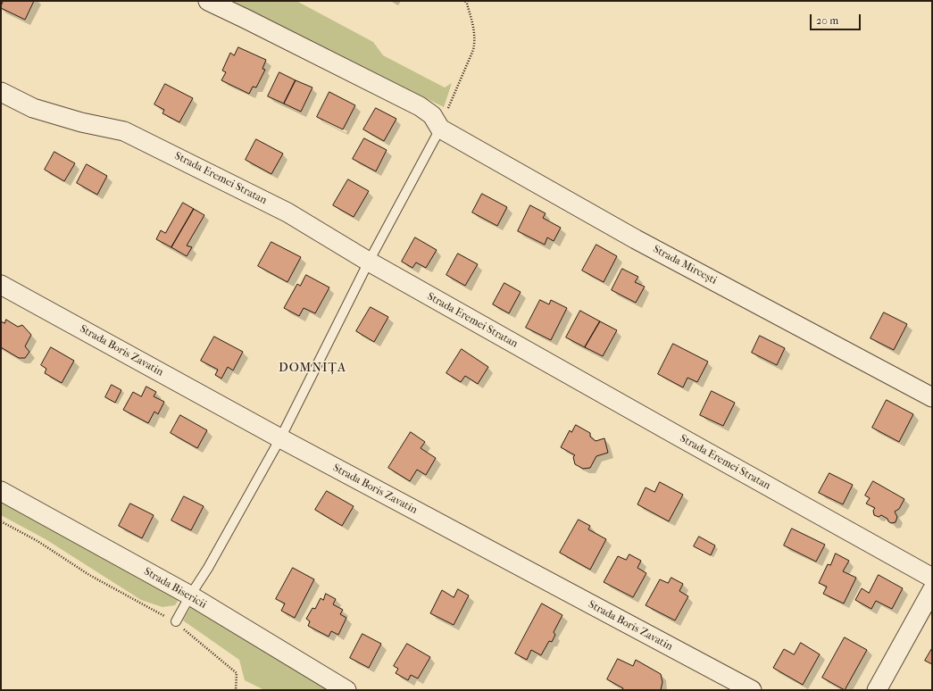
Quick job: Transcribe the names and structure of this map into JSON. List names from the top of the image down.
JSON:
{
  "streets": {
    "street": [
      "Strada Eremei Stratan",
      "Strada Mircești",
      "Strada Boris Zavatin",
      "Strada Bisericii"
    ]
  },
  "districts": ["DOMNIȚA"],
  "scale_bar": "20 m"
}
